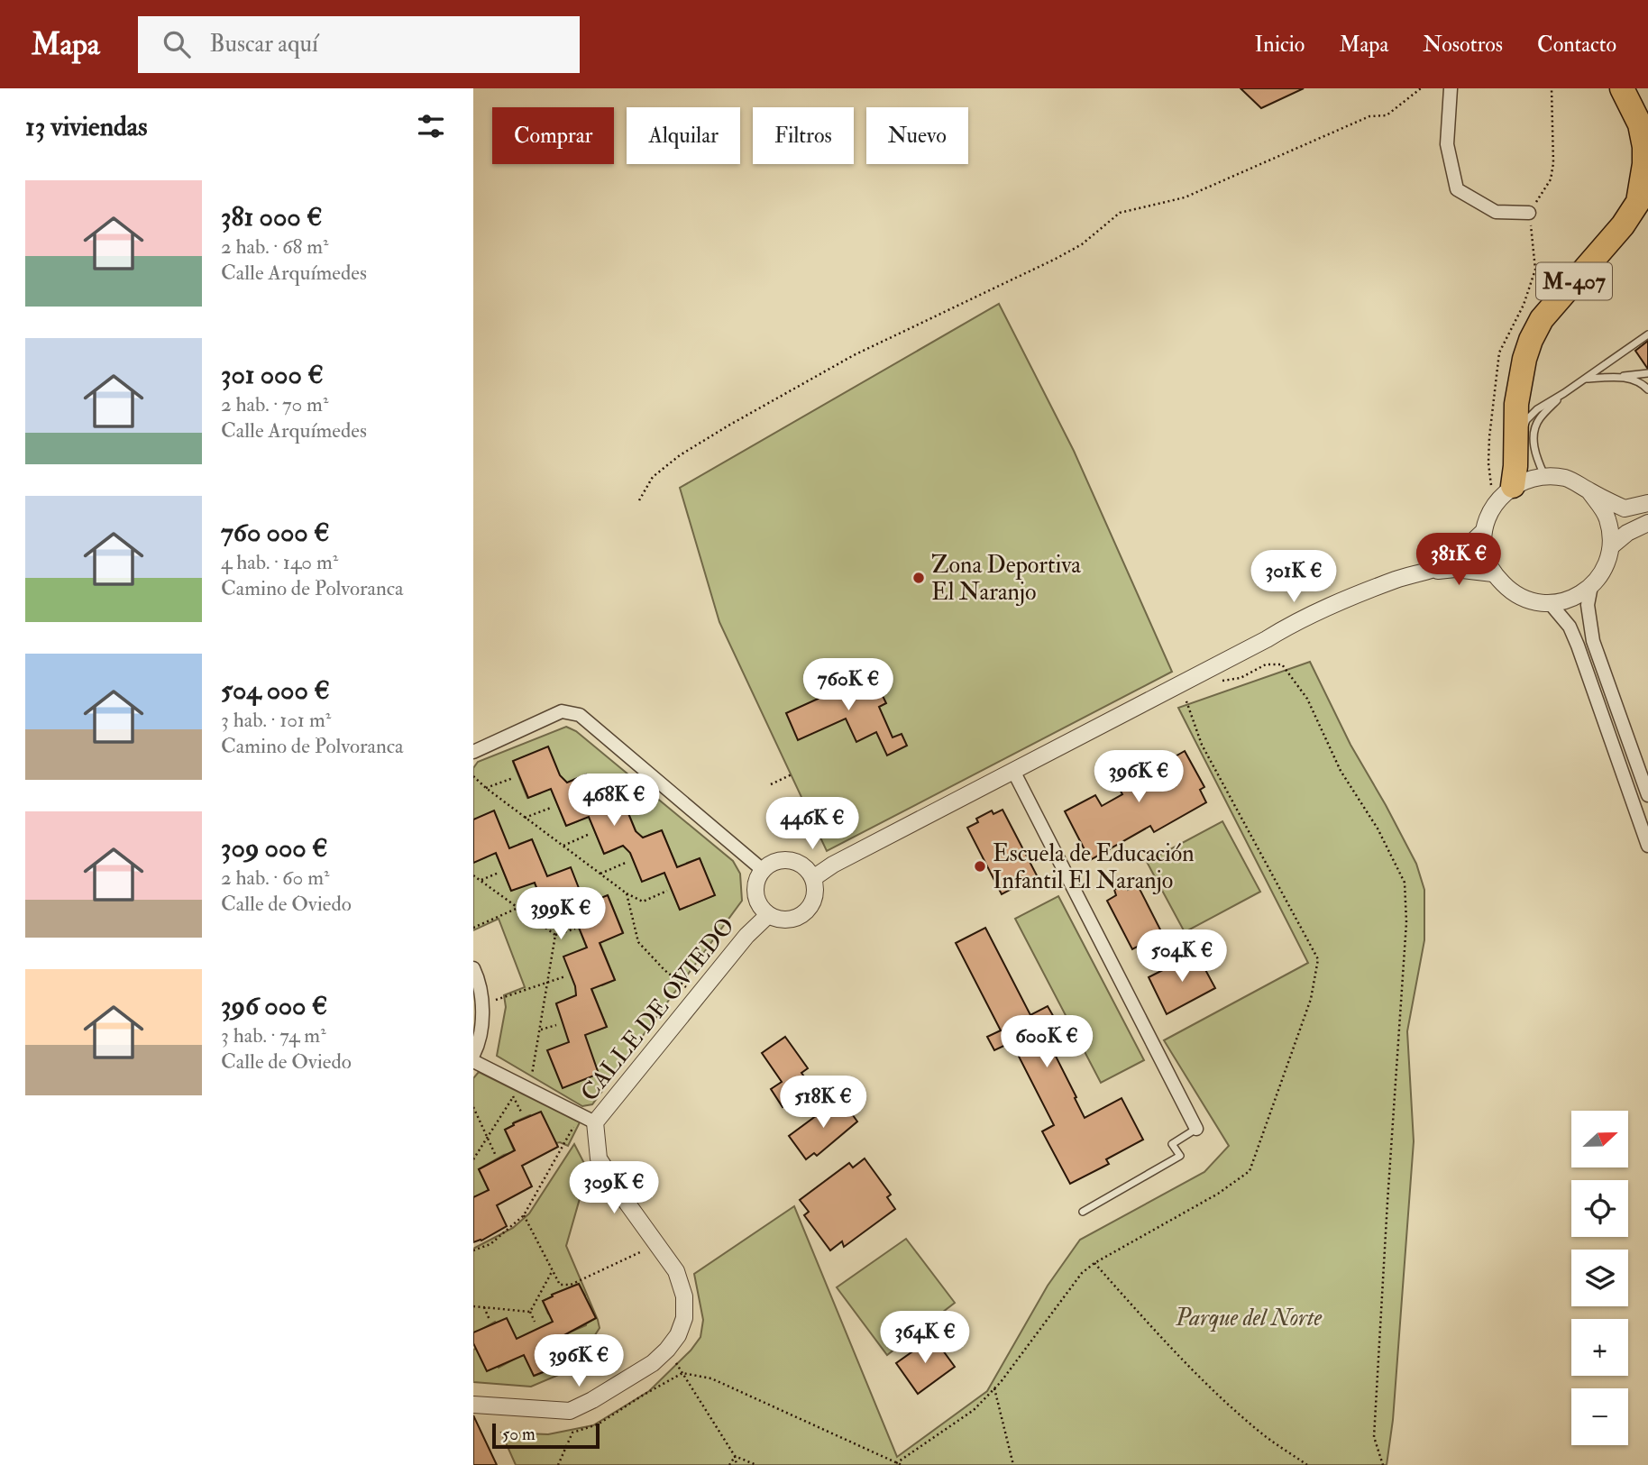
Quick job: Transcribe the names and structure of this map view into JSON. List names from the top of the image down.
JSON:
{
  "streets": {
    "highway": ["M-407"],
    "street": ["CALLE DE OVIEDO"]
  },
  "parks": ["Parque del Norte"],
  "places": ["Zona Deportiva El Naranjo", "Escuela de Educación Infantil El Naranjo"],
  "scale_bar": "50 m",
  "north": "right",
  "page": {
    "header": "Mapa",
    "search": "Buscar aquí",
    "nav": [
      "Inicio",
      "Mapa",
      "Nosotros",
      "Contacto"
    ],
    "heading": "13 viviendas",
    "chip": [
      "Comprar",
      "Alquilar",
      "Filtros",
      "Nuevo"
    ],
    "list": [
      {
        "name": "381 000 €",
        "note": "2 hab. · 68 m² · Calle Arquímedes"
      },
      {
        "name": "301 000 €",
        "note": "2 hab. · 70 m² · Calle Arquímedes"
      },
      {
        "name": "760 000 €",
        "note": "4 hab. · 140 m² · Camino de Polvoranca"
      },
      {
        "name": "504 000 €",
        "note": "3 hab. · 101 m² · Camino de Polvoranca"
      },
      {
        "name": "309 000 €",
        "note": "2 hab. · 60 m² · Calle de Oviedo"
      },
      {
        "name": "396 000 €",
        "note": "3 hab. · 74 m² · Calle de Oviedo"
      }
    ],
    "price": [
      "381K €",
      "301K €",
      "760K €",
      "396K €",
      "468K €",
      "446K €",
      "399K €",
      "504K €",
      "600K €",
      "518K €",
      "309K €",
      "364K €",
      "396K €"
    ],
    "map_buttons": ["+", "−"],
    "scale": "50 m"
  }
}
